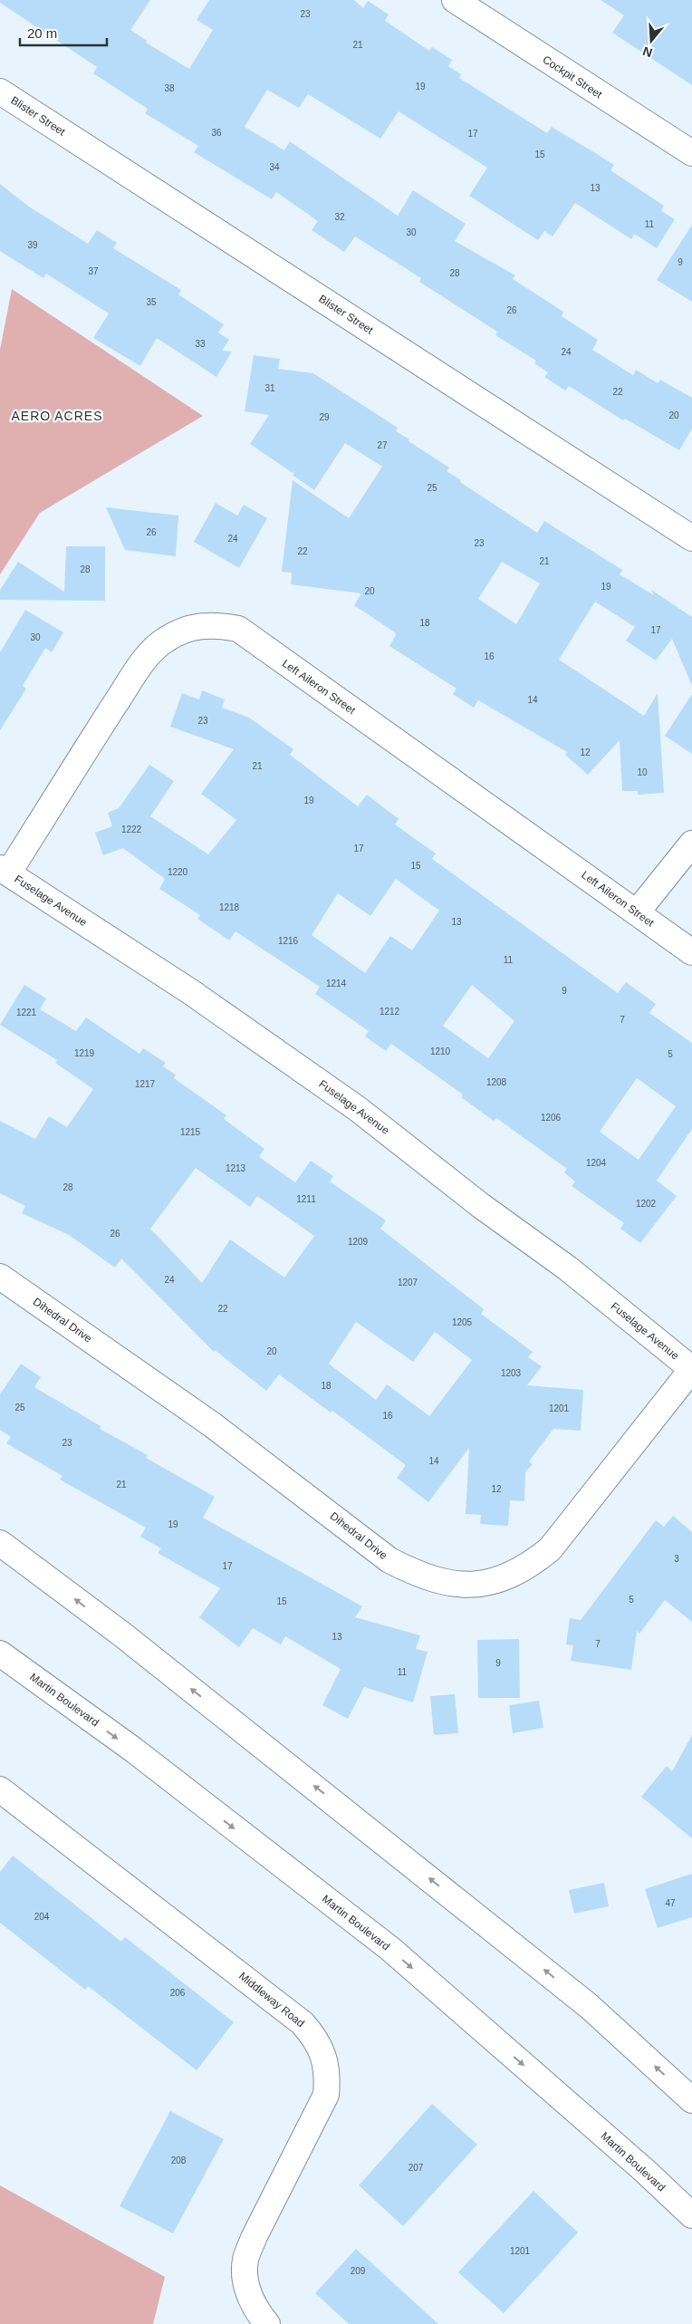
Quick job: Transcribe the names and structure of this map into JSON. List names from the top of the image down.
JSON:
{
  "streets": {
    "street": [
      "Cockpit Street",
      "Blister Street",
      "Left Aileron Street",
      "Fuselage Avenue",
      "Dihedral Drive",
      "Martin Boulevard",
      "Middleway Road"
    ]
  },
  "crossings": [
    ["Left Aileron Street", "Fuselage Avenue"],
    ["Fuselage Avenue", "Dihedral Drive"]
  ],
  "districts": ["AERO ACRES"],
  "house_numbers": [
    "23",
    "21",
    "19",
    "38",
    "36",
    "17",
    "15",
    "34",
    "13",
    "32",
    "11",
    "30",
    "39",
    "9",
    "37",
    "28",
    "35",
    "26",
    "33",
    "24",
    "31",
    "22",
    "20",
    "29",
    "27",
    "25",
    "26",
    "24",
    "23",
    "22",
    "21",
    "28",
    "19",
    "20",
    "18",
    "17",
    "30",
    "16",
    "14",
    "23",
    "12",
    "21",
    "10",
    "19",
    "1222",
    "17",
    "15",
    "1220",
    "1218",
    "13",
    "1216",
    "11",
    "1214",
    "9",
    "1212",
    "1221",
    "7",
    "1210",
    "1219",
    "5",
    "1208",
    "1217",
    "1206",
    "1215",
    "1204",
    "1213",
    "28",
    "1211",
    "1202",
    "26",
    "1209",
    "24",
    "1207",
    "22",
    "1205",
    "20",
    "1203",
    "18",
    "25",
    "1201",
    "16",
    "23",
    "14",
    "21",
    "12",
    "19",
    "3",
    "17",
    "5",
    "15",
    "13",
    "7",
    "9",
    "11",
    "47",
    "204",
    "206",
    "208",
    "207",
    "1201",
    "209"
  ],
  "scale_bar": "20 m",
  "north": "bottom"
}
